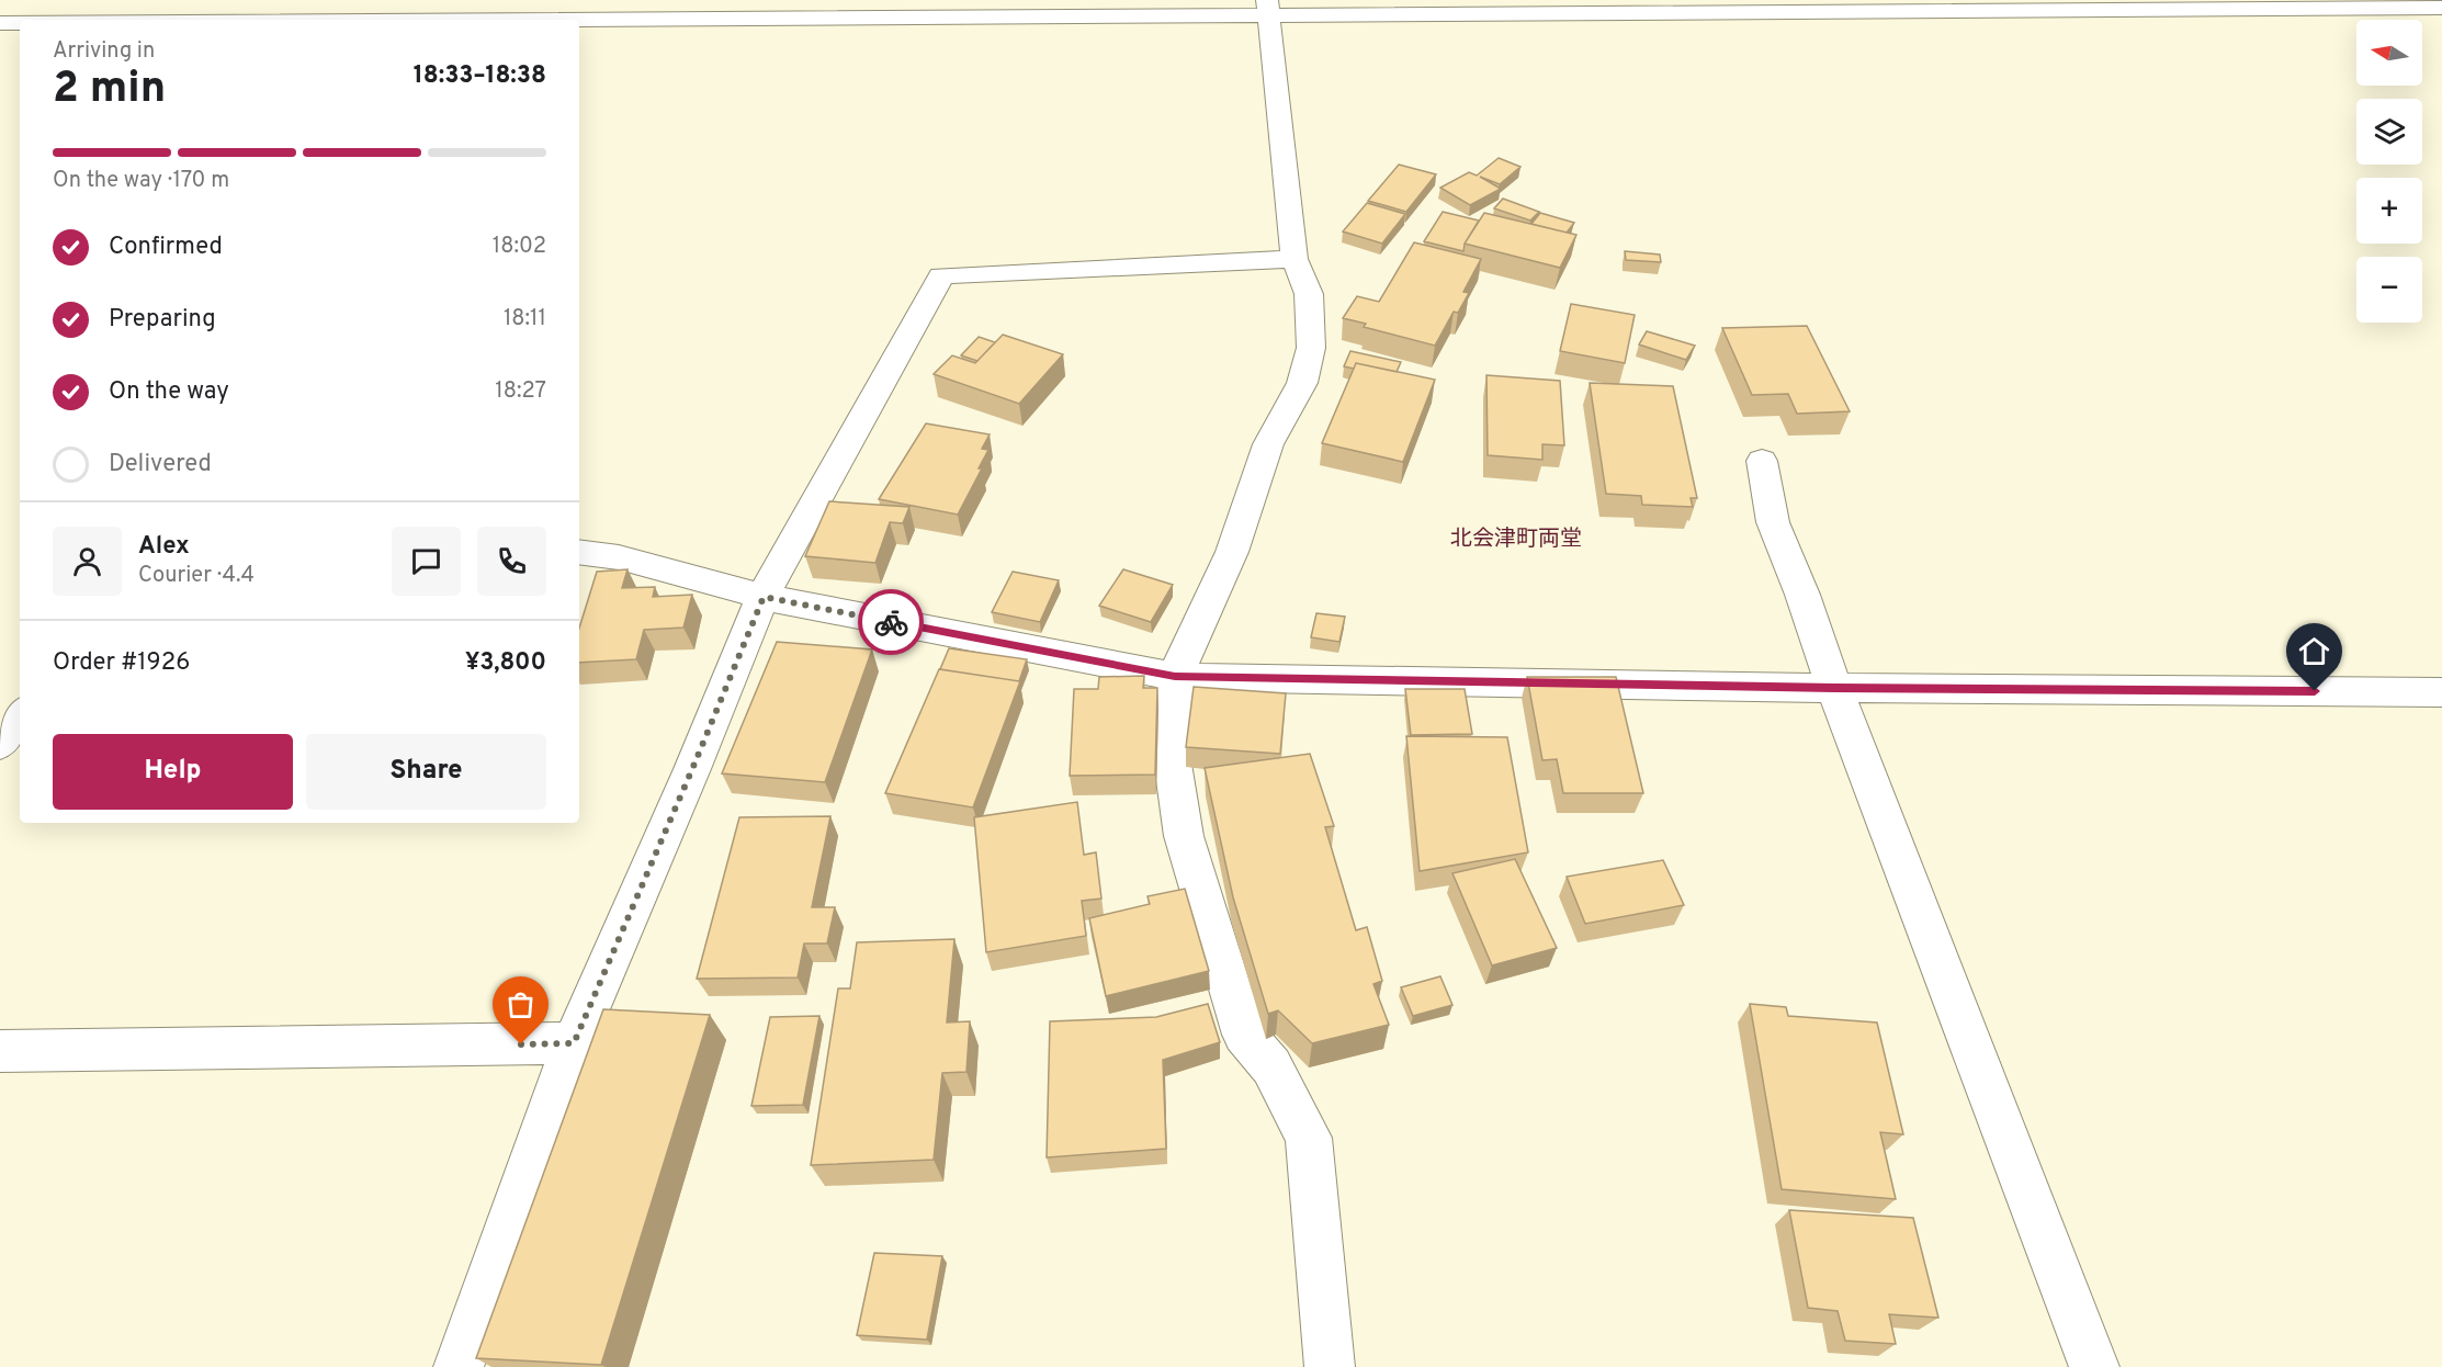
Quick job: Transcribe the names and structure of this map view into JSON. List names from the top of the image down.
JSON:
{
  "districts": ["北会津町両堂"],
  "north": "left",
  "page": {
    "map_buttons": ["+", "−"],
    "heading": ["2 min", "Arriving in", "18:33–18:38"],
    "panel": [
      "Alex",
      "Courier · 4.4",
      "Order #1926",
      "¥3,800"
    ],
    "bar": "On the way · 170 m",
    "list": [
      ["Confirmed", "18:02"],
      ["Preparing", "18:11"],
      ["On the way", "18:27"],
      "Delivered"
    ],
    "buttons": ["Help", "Share"]
  }
}
